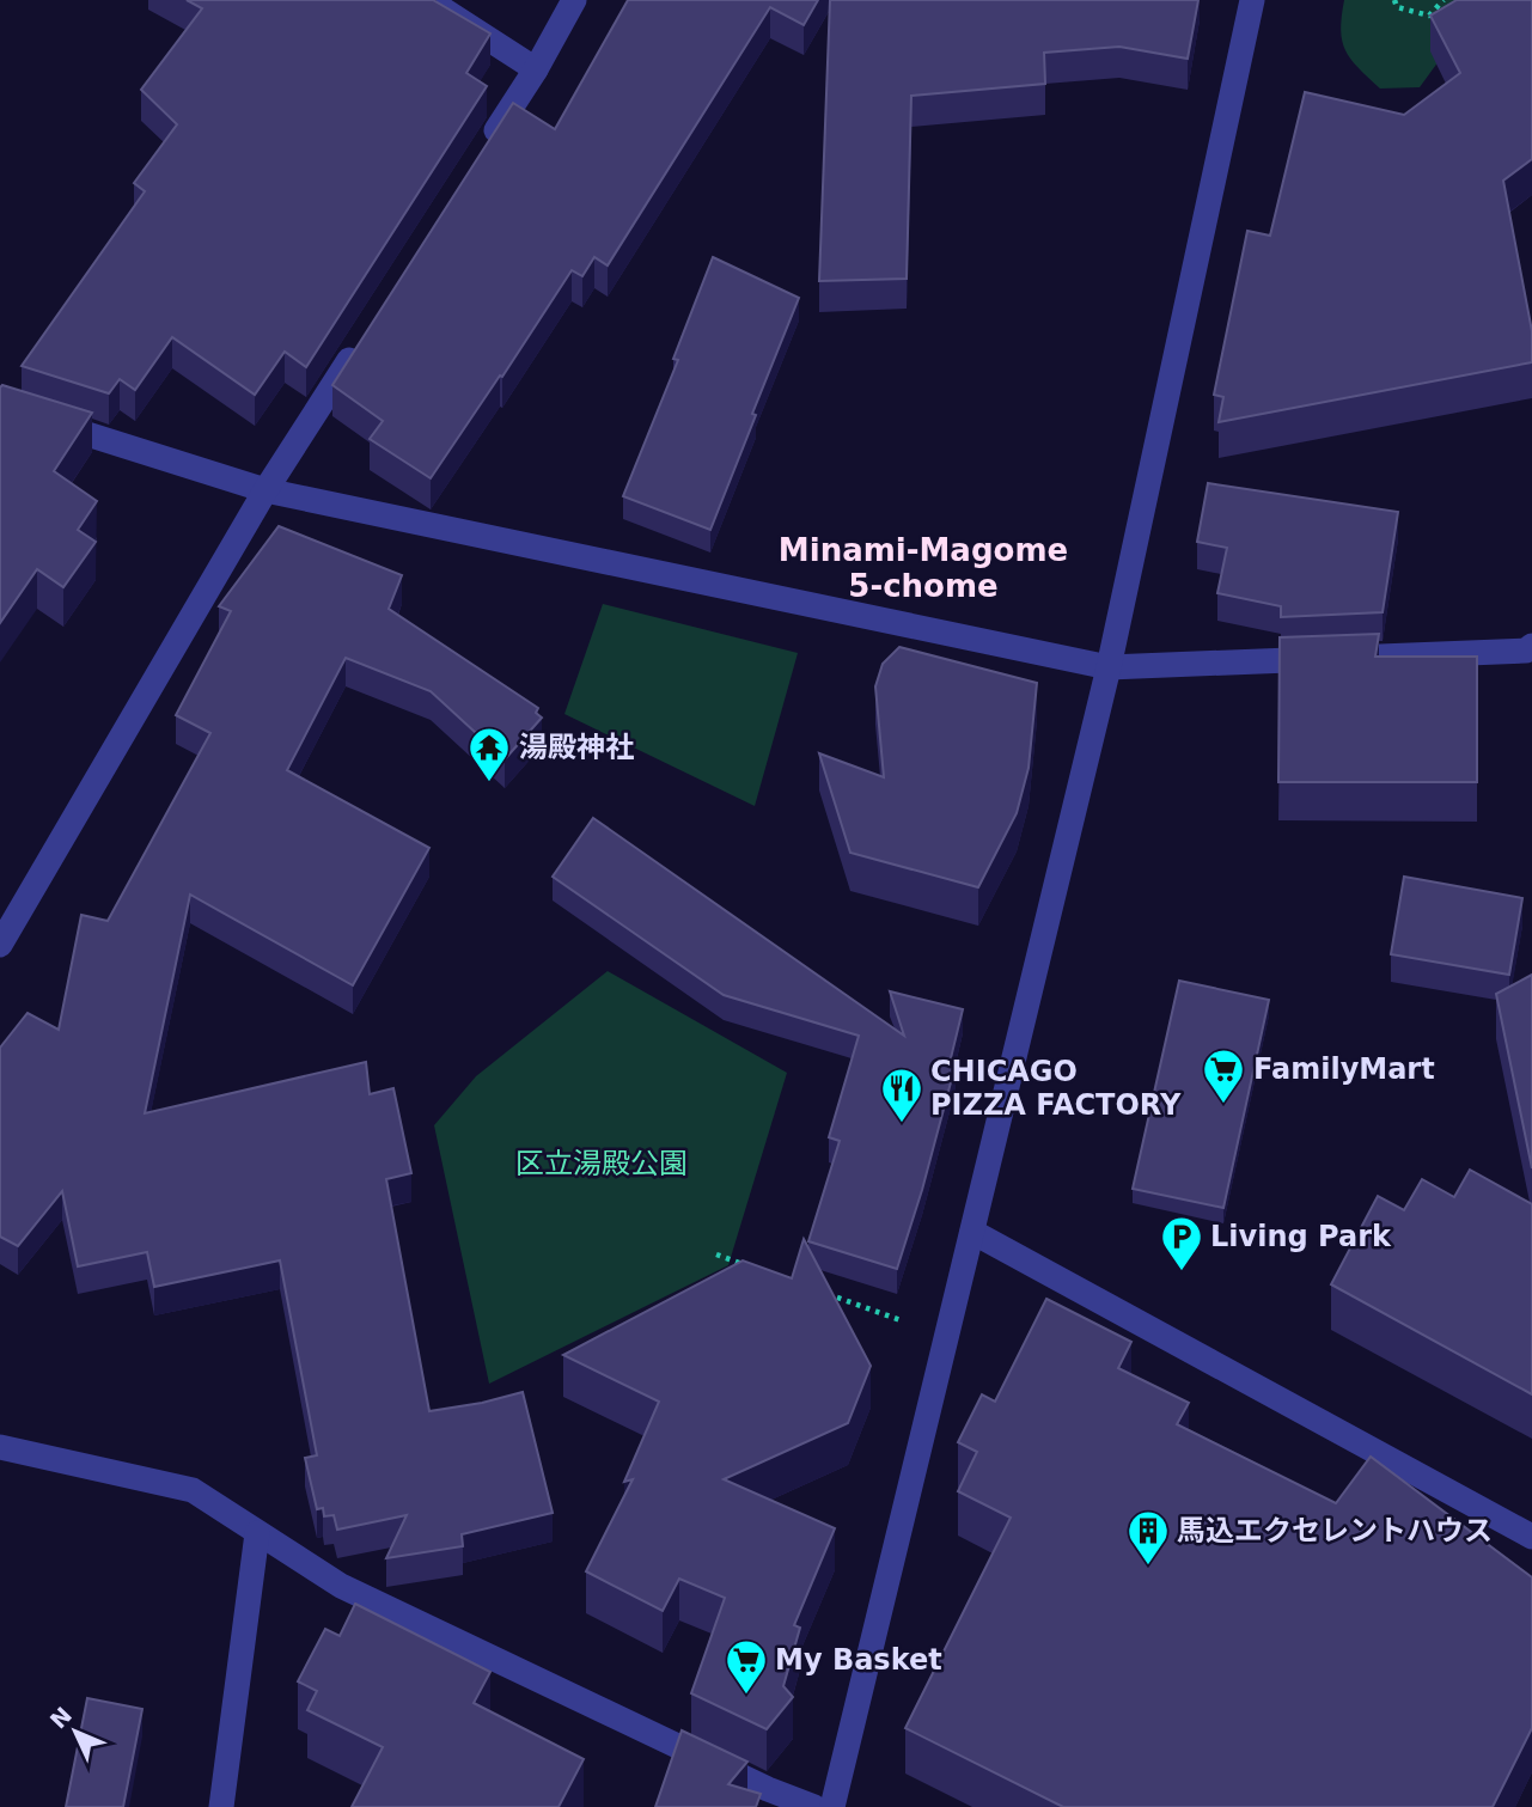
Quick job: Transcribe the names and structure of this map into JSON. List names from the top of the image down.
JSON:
{
  "districts": ["Minami-Magome 5-chome"],
  "parks": ["区立湯殿公園"],
  "places": {
    "temple": ["湯殿神社"],
    "supermarket": ["FamilyMart", "My Basket"],
    "restaurant": ["CHICAGO PIZZA FACTORY"],
    "parking": ["Living Park"],
    "building": ["馬込エクセレントハウス"]
  },
  "north": "top left"
}
